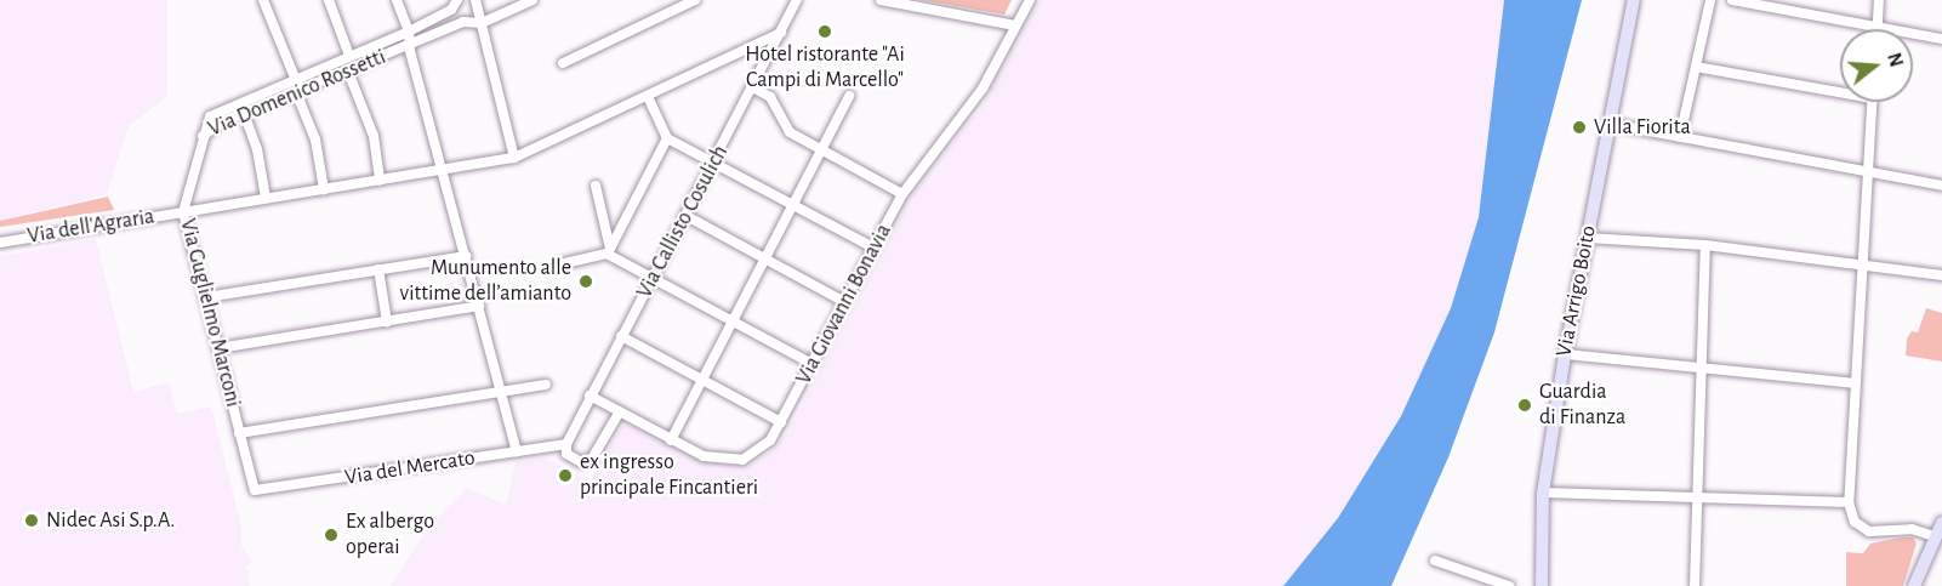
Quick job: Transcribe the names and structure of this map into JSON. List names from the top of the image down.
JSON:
{
  "streets": {
    "main road": ["Via Arrigo Boito"],
    "street": [
      "Via Domenico Rossetti",
      "Via Callisto Cosulich",
      "Via dell'Agraria",
      "Via Giovanni Bonavia",
      "Via Guglielmo Marconi",
      "Via del Mercato"
    ]
  },
  "crossings": [
    ["Via Domenico Rossetti", "Via Guglielmo Marconi"],
    ["Via Callisto Cosulich", "Via dell'Agraria"],
    ["Via Callisto Cosulich", "Via Giovanni Bonavia"],
    ["Via Callisto Cosulich", "Via del Mercato"],
    ["Via dell'Agraria", "Via Guglielmo Marconi"],
    ["Via Guglielmo Marconi", "Via del Mercato"]
  ],
  "places": [
    "Hotel ristorante \"Ai Campi di Marcello\"",
    "Villa Fiorita",
    "Munumento alle vittime dell’amianto",
    "Guardia di Finanza",
    "ex ingresso principale Fincantieri",
    "Nidec Asi S.p.A.",
    "Ex albergo operai"
  ],
  "north": "right"
}
